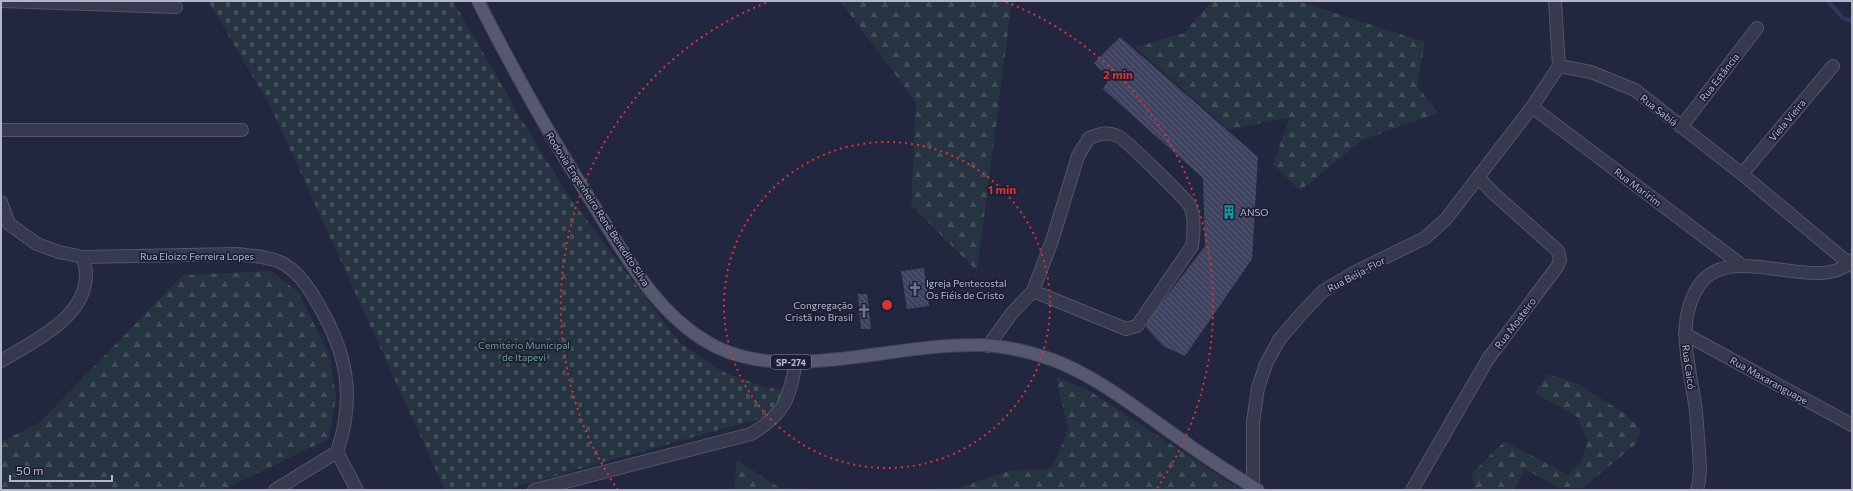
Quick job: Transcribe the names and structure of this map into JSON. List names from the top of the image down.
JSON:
{
  "streets": {
    "main road": ["Rodovia Engenheiro Renê Benedito Silva", "SP-274"],
    "street": [
      "Rua Estância",
      "Rua Sabiá",
      "Viela Vieira",
      "Rua Maririm",
      "Rua Eloizo Ferreira Lopes",
      "Rua Beija-Flor",
      "Rua Mosteiro",
      "Rua Caicó",
      "Rua Maxaranguape"
    ]
  },
  "crossings": [
    ["Rua Estância", "Rua Sabiá"],
    ["Rua Sabiá", "Viela Vieira"],
    ["Rua Sabiá", "Rua Caicó"],
    ["Rua Maririm", "Rua Caicó"],
    ["Rodovia Engenheiro Renê Benedito Silva", "Rua Beija-Flor"],
    ["Rua Beija-Flor", "Rua Mosteiro"],
    ["Rua Caicó", "Rua Maxaranguape"]
  ],
  "parks": ["Cemitério Municipal de Itapevi"],
  "places": {
    "building": ["ANSO"],
    "church": ["Igreja Pentecostal Os Fiéis de Cristo", "Congregação Cristã no Brasil"]
  },
  "scale_bar": "50 m",
  "rings": ["2 min", "1 min"]
}
